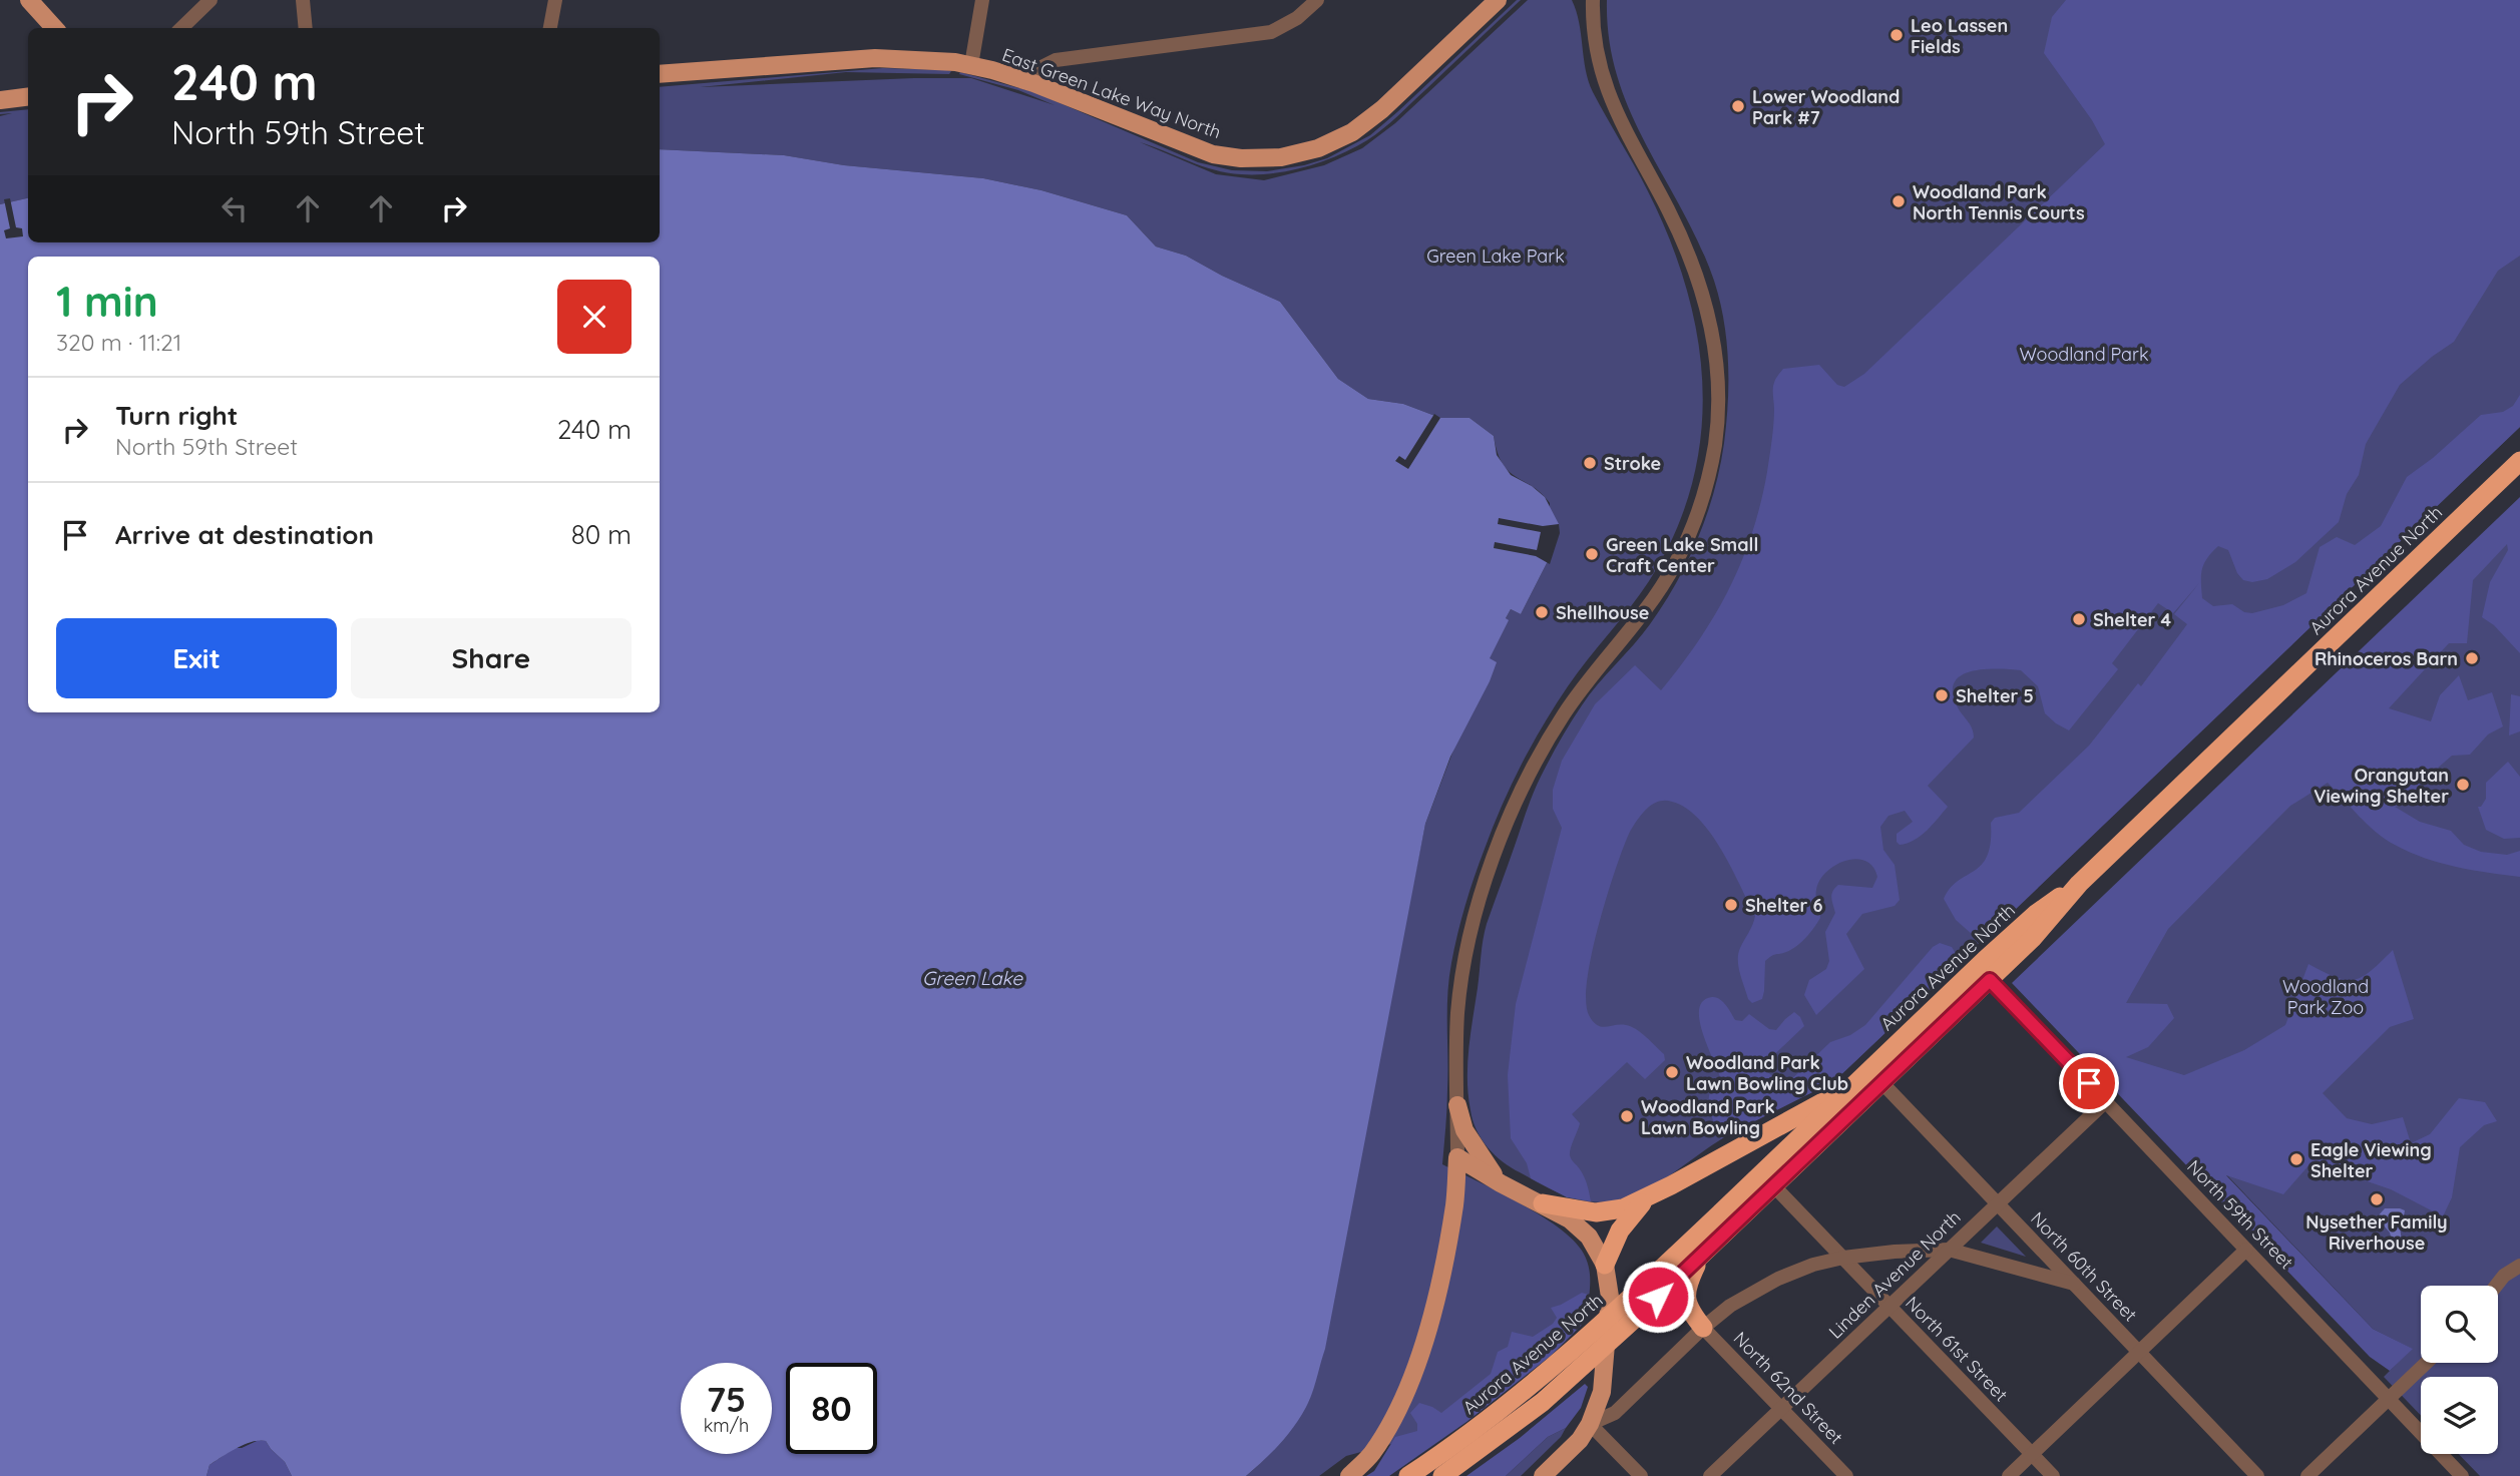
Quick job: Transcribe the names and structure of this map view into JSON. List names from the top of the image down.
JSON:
{
  "streets": {
    "highway": ["Aurora Avenue North"],
    "main road": ["East Green Lake Way North"],
    "street": [
      "North 59th Street",
      "North 60th Street",
      "Linden Avenue North",
      "North 61st Street",
      "North 62nd Street"
    ]
  },
  "crossings": [
    ["Aurora Avenue North", "North 59th Street"],
    ["Aurora Avenue North", "North 60th Street"],
    ["Aurora Avenue North", "North 61st Street"],
    ["North 59th Street", "Linden Avenue North"],
    ["North 60th Street", "Linden Avenue North"],
    ["Linden Avenue North", "North 61st Street"],
    ["Linden Avenue North", "North 62nd Street"]
  ],
  "water": ["Green Lake"],
  "parks": ["Green Lake Park", "Woodland Park", "Woodland Park Zoo"],
  "places": [
    "Leo Lassen Fields",
    "Lower Woodland Park #7",
    "Woodland Park North Tennis Courts",
    "Stroke",
    "Green Lake Small Craft Center",
    "Shellhouse",
    "Shelter 4",
    "Rhinoceros Barn",
    "Shelter 5",
    "Orangutan Viewing Shelter",
    "Shelter 6",
    "Woodland Park Lawn Bowling Club",
    "Woodland Park Lawn Bowling",
    "Eagle Viewing Shelter",
    "Nysether Family Riverhouse"
  ],
  "page": {
    "turn": ["240 m", "North 59th Street"],
    "heading": ["1 min", "320 m · 11:21"],
    "list": [
      {
        "name": "Turn right",
        "note": "North 59th Street",
        "value": "240 m"
      },
      {
        "name": "Arrive at destination",
        "value": "80 m"
      }
    ],
    "buttons": ["Exit", "Share"],
    "speed": "75 km/h",
    "limit": "80"
  }
}
